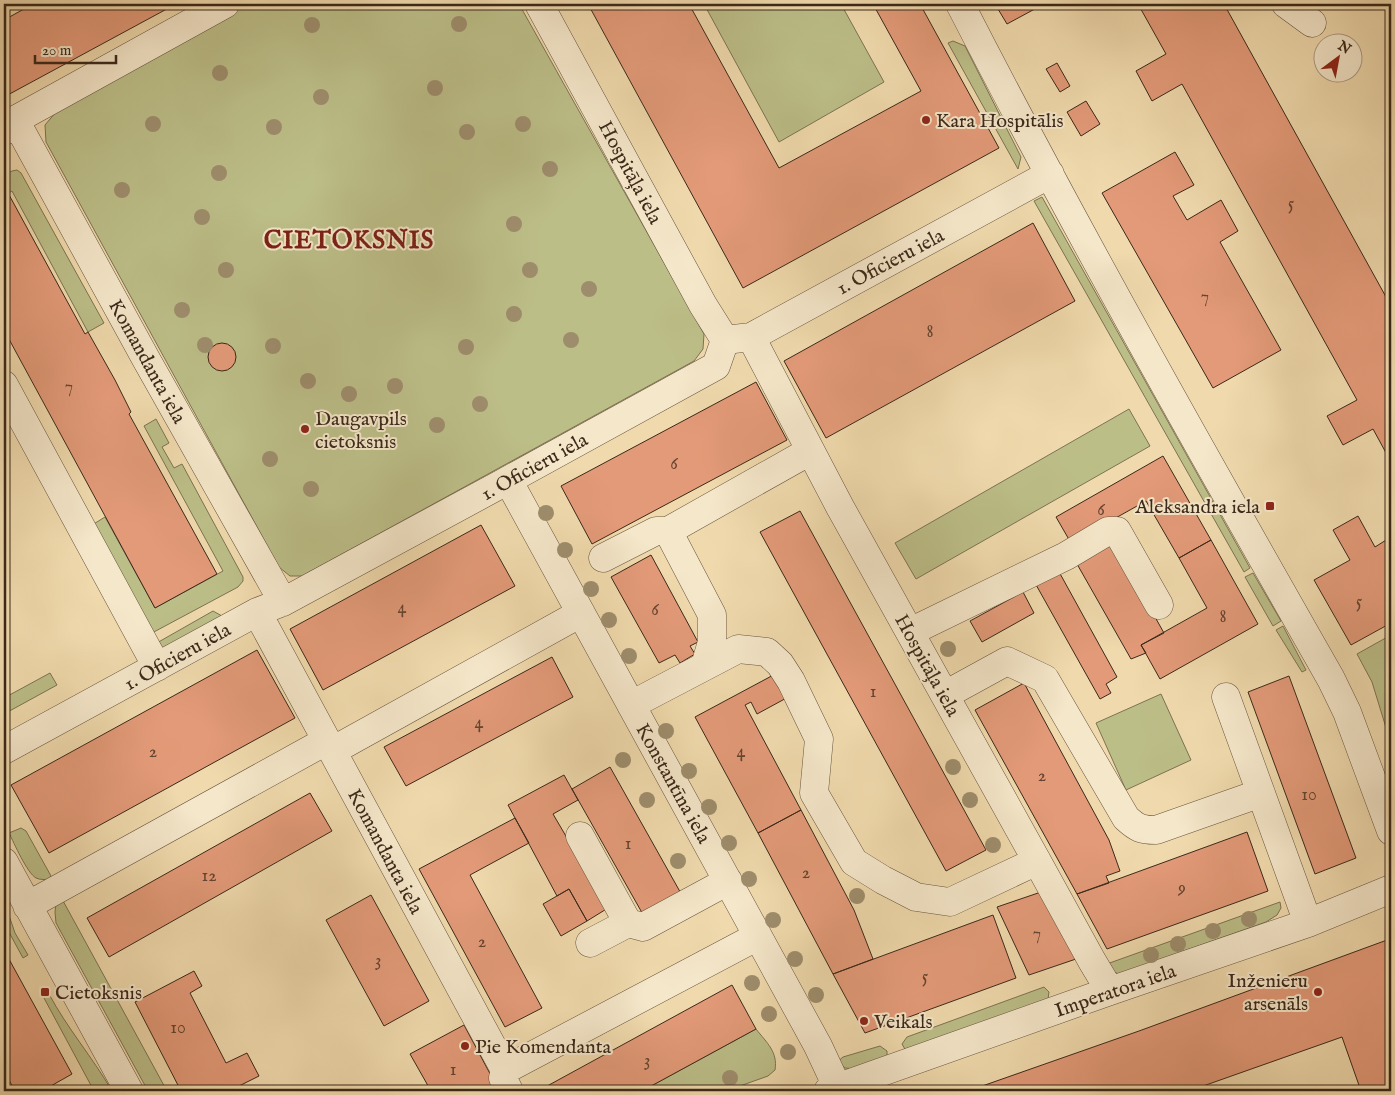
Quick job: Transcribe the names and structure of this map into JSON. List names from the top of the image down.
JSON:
{
  "streets": {
    "street": [
      "Hospitāļa iela",
      "1. Oficieru iela",
      "Komandanta iela",
      "Konstantīna iela",
      "Imperatora iela"
    ]
  },
  "crossings": [
    ["Hospitāļa iela", "1. Oficieru iela"],
    ["Hospitāļa iela", "Imperatora iela"],
    ["1. Oficieru iela", "Komandanta iela"],
    ["1. Oficieru iela", "Konstantīna iela"],
    ["Konstantīna iela", "Imperatora iela"]
  ],
  "districts": ["CIETOKSNIS"],
  "places": {
    "other": [
      "Kara Hospitālis",
      "Daugavpils cietoksnis",
      "Inženieru arsenāls",
      "Veikals",
      "Pie Komendanta"
    ],
    "transit": ["Aleksandra iela", "Cietoksnis"]
  },
  "house_numbers": [
    "5",
    "7",
    "8",
    "7",
    "6",
    "6",
    "5",
    "4",
    "6",
    "8",
    "1",
    "4",
    "2",
    "4",
    "2",
    "10",
    "1",
    "2",
    "12",
    "9",
    "7",
    "2",
    "3",
    "5",
    "10",
    "3",
    "1"
  ],
  "scale_bar": "20 m",
  "north": "top right"
}
